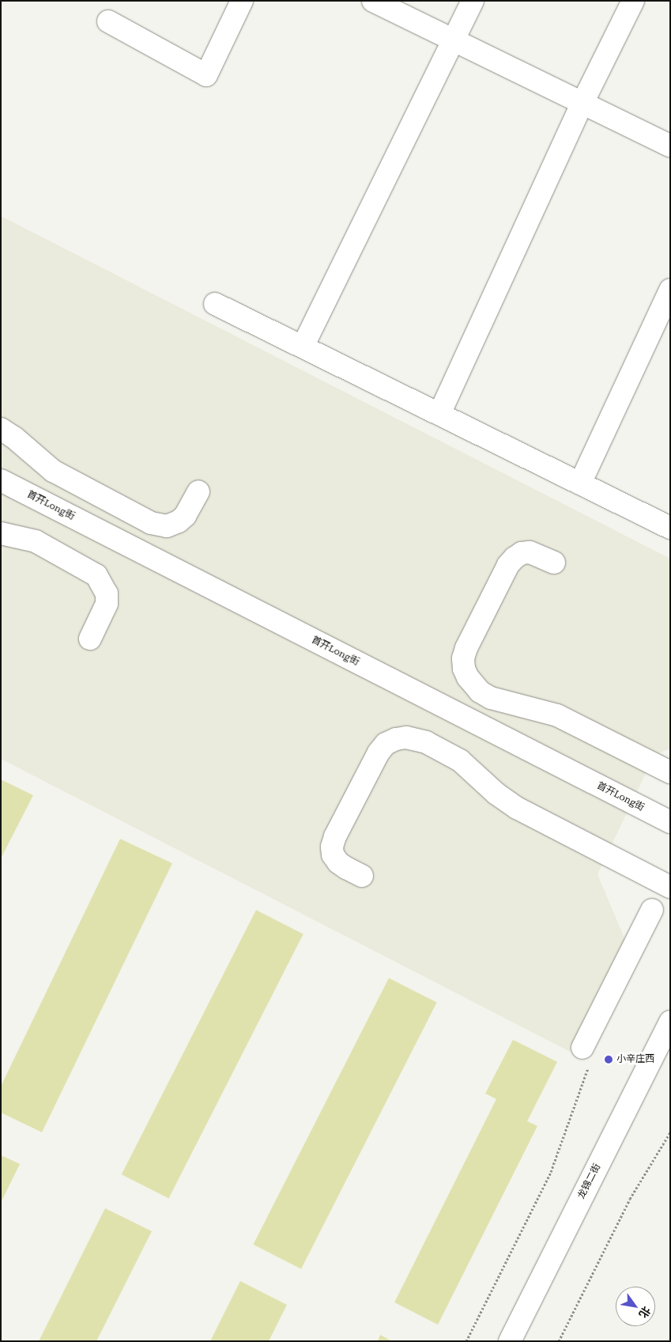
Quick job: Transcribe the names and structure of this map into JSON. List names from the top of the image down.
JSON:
{
  "streets": {
    "street": ["首开Long街", "龙锦二街"]
  },
  "places": ["小辛庄西"],
  "north": "bottom right"
}
